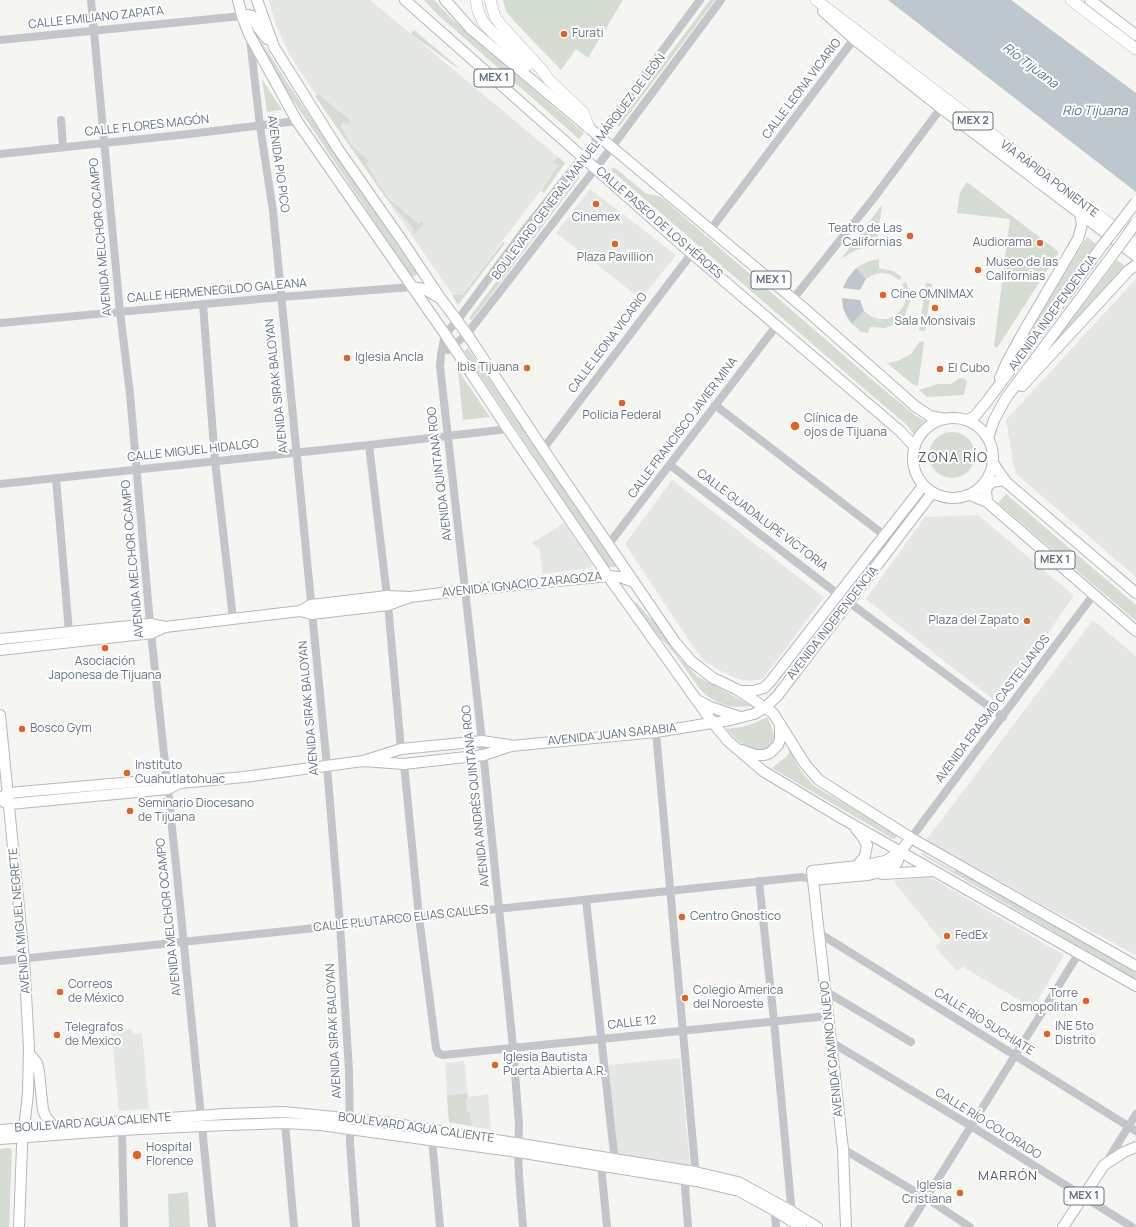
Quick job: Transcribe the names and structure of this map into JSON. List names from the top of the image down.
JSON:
{
  "streets": {
    "highway": ["MEX 2", "VÍA RÁPIDA PONIENTE"],
    "main road": [
      "MEX 1",
      "CALLE PASEO DE LOS HÉROES",
      "AVENIDA INDEPENDENCIA",
      "AVENIDA IGNACIO ZARAGOZA",
      "AVENIDA JUAN SARABIA",
      "CALLE PLUTARCO ELIAS CALLES",
      "AVENIDA MIGUEL NEGRETE",
      "AVENIDA CAMINO NUEVO",
      "BOULEVARD AGUA CALIENTE"
    ],
    "street": [
      "CALLE EMILIANO ZAPATA",
      "CALLE LEONA VICARIO",
      "CALLE FLORES MAGÓN",
      "AVENIDA PIO PICO",
      "BOULEVARD GENERAL MANUEL MÁRQUEZ DE LEÓN",
      "AVENIDA MELCHOR OCAMPO",
      "CALLE HERMENEGILDO GALEANA",
      "AVENIDA SIRAK BALOYAN",
      "CALLE FRANCISCO JAVIER MINA",
      "CALLE MIGUEL HIDALGO",
      "AVENIDA QUINTANA ROO",
      "CALLE GUADALUPE VICTORIA",
      "AVENIDA ERASMO CASTELLANOS",
      "AVENIDA ANDRÉS QUINTANA ROO",
      "CALLE RÍO SUCHIATE",
      "CALLE 12",
      "CALLE RÍO COLORADO"
    ]
  },
  "crossings": [
    ["CALLE EMILIANO ZAPATA", "AVENIDA MELCHOR OCAMPO"],
    ["MEX 1", "CALLE LEONA VICARIO"],
    ["MEX 1", "BOULEVARD GENERAL MANUEL MÁRQUEZ DE LEÓN"],
    ["MEX 1", "CALLE PASEO DE LOS HÉROES"],
    ["MEX 1", "AVENIDA INDEPENDENCIA"],
    ["MEX 1", "AVENIDA ERASMO CASTELLANOS"],
    ["MEX 1", "CALLE RÍO COLORADO"],
    ["CALLE LEONA VICARIO", "CALLE PASEO DE LOS HÉROES"],
    ["CALLE FLORES MAGÓN", "AVENIDA PIO PICO"],
    ["CALLE FLORES MAGÓN", "AVENIDA MELCHOR OCAMPO"],
    ["AVENIDA PIO PICO", "CALLE HERMENEGILDO GALEANA"],
    ["AVENIDA PIO PICO", "AVENIDA SIRAK BALOYAN"],
    ["BOULEVARD GENERAL MANUEL MÁRQUEZ DE LEÓN", "CALLE PASEO DE LOS HÉROES"],
    ["BOULEVARD GENERAL MANUEL MÁRQUEZ DE LEÓN", "AVENIDA QUINTANA ROO"],
    ["CALLE PASEO DE LOS HÉROES", "AVENIDA INDEPENDENCIA"],
    ["CALLE PASEO DE LOS HÉROES", "CALLE FRANCISCO JAVIER MINA"],
    ["AVENIDA MELCHOR OCAMPO", "CALLE HERMENEGILDO GALEANA"],
    ["AVENIDA MELCHOR OCAMPO", "CALLE MIGUEL HIDALGO"],
    ["AVENIDA MELCHOR OCAMPO", "AVENIDA IGNACIO ZARAGOZA"],
    ["AVENIDA MELCHOR OCAMPO", "AVENIDA JUAN SARABIA"],
    ["AVENIDA MELCHOR OCAMPO", "CALLE PLUTARCO ELIAS CALLES"],
    ["AVENIDA MELCHOR OCAMPO", "BOULEVARD AGUA CALIENTE"],
    ["CALLE HERMENEGILDO GALEANA", "AVENIDA SIRAK BALOYAN"],
    ["AVENIDA INDEPENDENCIA", "CALLE GUADALUPE VICTORIA"],
    ["AVENIDA INDEPENDENCIA", "AVENIDA JUAN SARABIA"],
    ["AVENIDA SIRAK BALOYAN", "CALLE MIGUEL HIDALGO"],
    ["AVENIDA SIRAK BALOYAN", "AVENIDA IGNACIO ZARAGOZA"],
    ["AVENIDA SIRAK BALOYAN", "AVENIDA JUAN SARABIA"],
    ["AVENIDA SIRAK BALOYAN", "CALLE PLUTARCO ELIAS CALLES"],
    ["AVENIDA SIRAK BALOYAN", "BOULEVARD AGUA CALIENTE"],
    ["CALLE FRANCISCO JAVIER MINA", "CALLE GUADALUPE VICTORIA"],
    ["CALLE MIGUEL HIDALGO", "AVENIDA QUINTANA ROO"],
    ["AVENIDA QUINTANA ROO", "AVENIDA IGNACIO ZARAGOZA"],
    ["AVENIDA QUINTANA ROO", "AVENIDA ANDRÉS QUINTANA ROO"],
    ["AVENIDA IGNACIO ZARAGOZA", "AVENIDA ANDRÉS QUINTANA ROO"],
    ["AVENIDA JUAN SARABIA", "AVENIDA ANDRÉS QUINTANA ROO"],
    ["AVENIDA JUAN SARABIA", "AVENIDA MIGUEL NEGRETE"],
    ["AVENIDA ANDRÉS QUINTANA ROO", "CALLE PLUTARCO ELIAS CALLES"],
    ["AVENIDA ANDRÉS QUINTANA ROO", "CALLE 12"],
    ["AVENIDA ANDRÉS QUINTANA ROO", "BOULEVARD AGUA CALIENTE"],
    ["CALLE PLUTARCO ELIAS CALLES", "AVENIDA MIGUEL NEGRETE"],
    ["CALLE PLUTARCO ELIAS CALLES", "CALLE 12"],
    ["CALLE PLUTARCO ELIAS CALLES", "AVENIDA CAMINO NUEVO"],
    ["AVENIDA MIGUEL NEGRETE", "BOULEVARD AGUA CALIENTE"],
    ["CALLE RÍO SUCHIATE", "AVENIDA CAMINO NUEVO"],
    ["CALLE 12", "AVENIDA CAMINO NUEVO"],
    ["AVENIDA CAMINO NUEVO", "CALLE RÍO COLORADO"]
  ],
  "districts": ["ZONA RÍO", "MARRÓN"],
  "water": ["Río Tijuana", "Rio Tijuana"],
  "places": [
    "Furati",
    "Cinemex",
    "Teatro de Las Californias",
    "Audiorama",
    "Plaza Pavillion",
    "Museo de las Californias",
    "Cine OMNIMAX",
    "Sala Monsivais",
    "Iglesia Ancla",
    "Ibis Tijuana",
    "El Cubo",
    "Policia Federal",
    "Clínica de ojos de Tijuana",
    "Plaza del Zapato",
    "Asociación Japonesa de Tijuana",
    "Bosco Gym",
    "Instituto Cuahutlatohuac",
    "Seminario Diocesano de Tijuana",
    "Centro Gnostico",
    "FedEx",
    "Correos de México",
    "Colegio America del Noroeste",
    "Torre Cosmopolitan",
    "INE 5to Distrito",
    "Telegrafos de Mexico",
    "Iglesia Bautista Puerta Abierta A.R.",
    "Hospital Florence",
    "Iglesia Cristiana"
  ]
}
